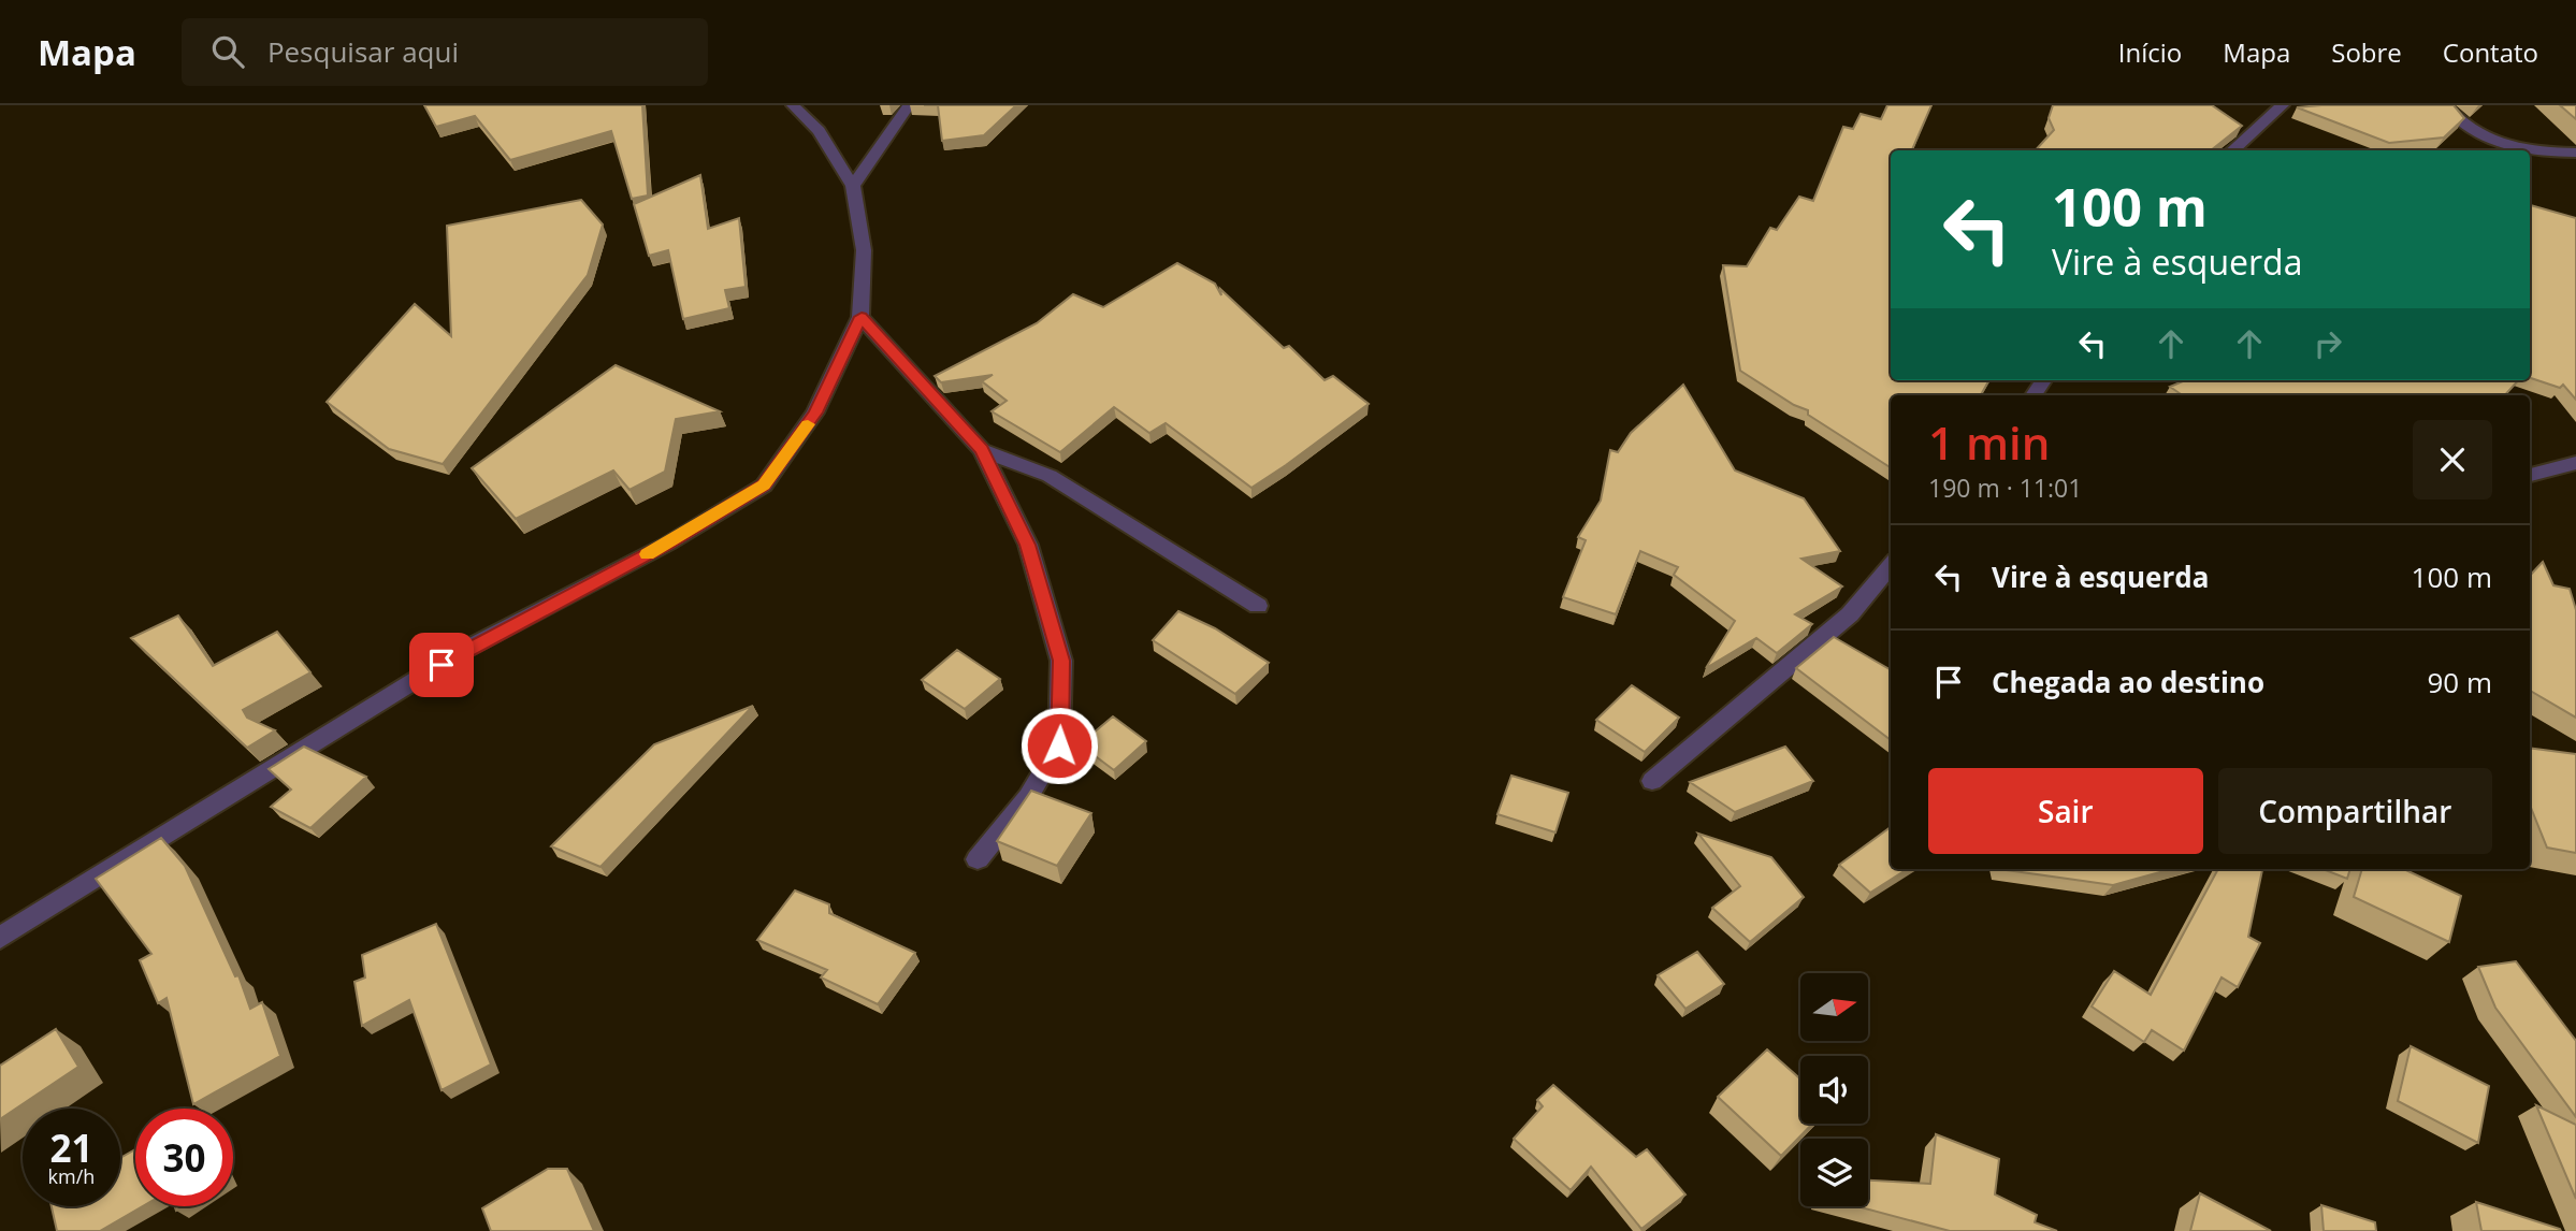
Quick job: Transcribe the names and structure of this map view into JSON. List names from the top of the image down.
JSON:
{
  "north": "right",
  "page": {
    "header": "Mapa",
    "search": "Pesquisar aqui",
    "nav": [
      "Início",
      "Mapa",
      "Sobre",
      "Contato"
    ],
    "turn": ["100 m", "Vire à esquerda"],
    "heading": ["1 min", "190 m · 11:01"],
    "list": [
      {
        "name": "Vire à esquerda",
        "value": "100 m"
      },
      {
        "name": "Chegada ao destino",
        "value": "90 m"
      }
    ],
    "buttons": ["Sair", "Compartilhar"],
    "speed": "21 km/h",
    "limit": "30"
  }
}
